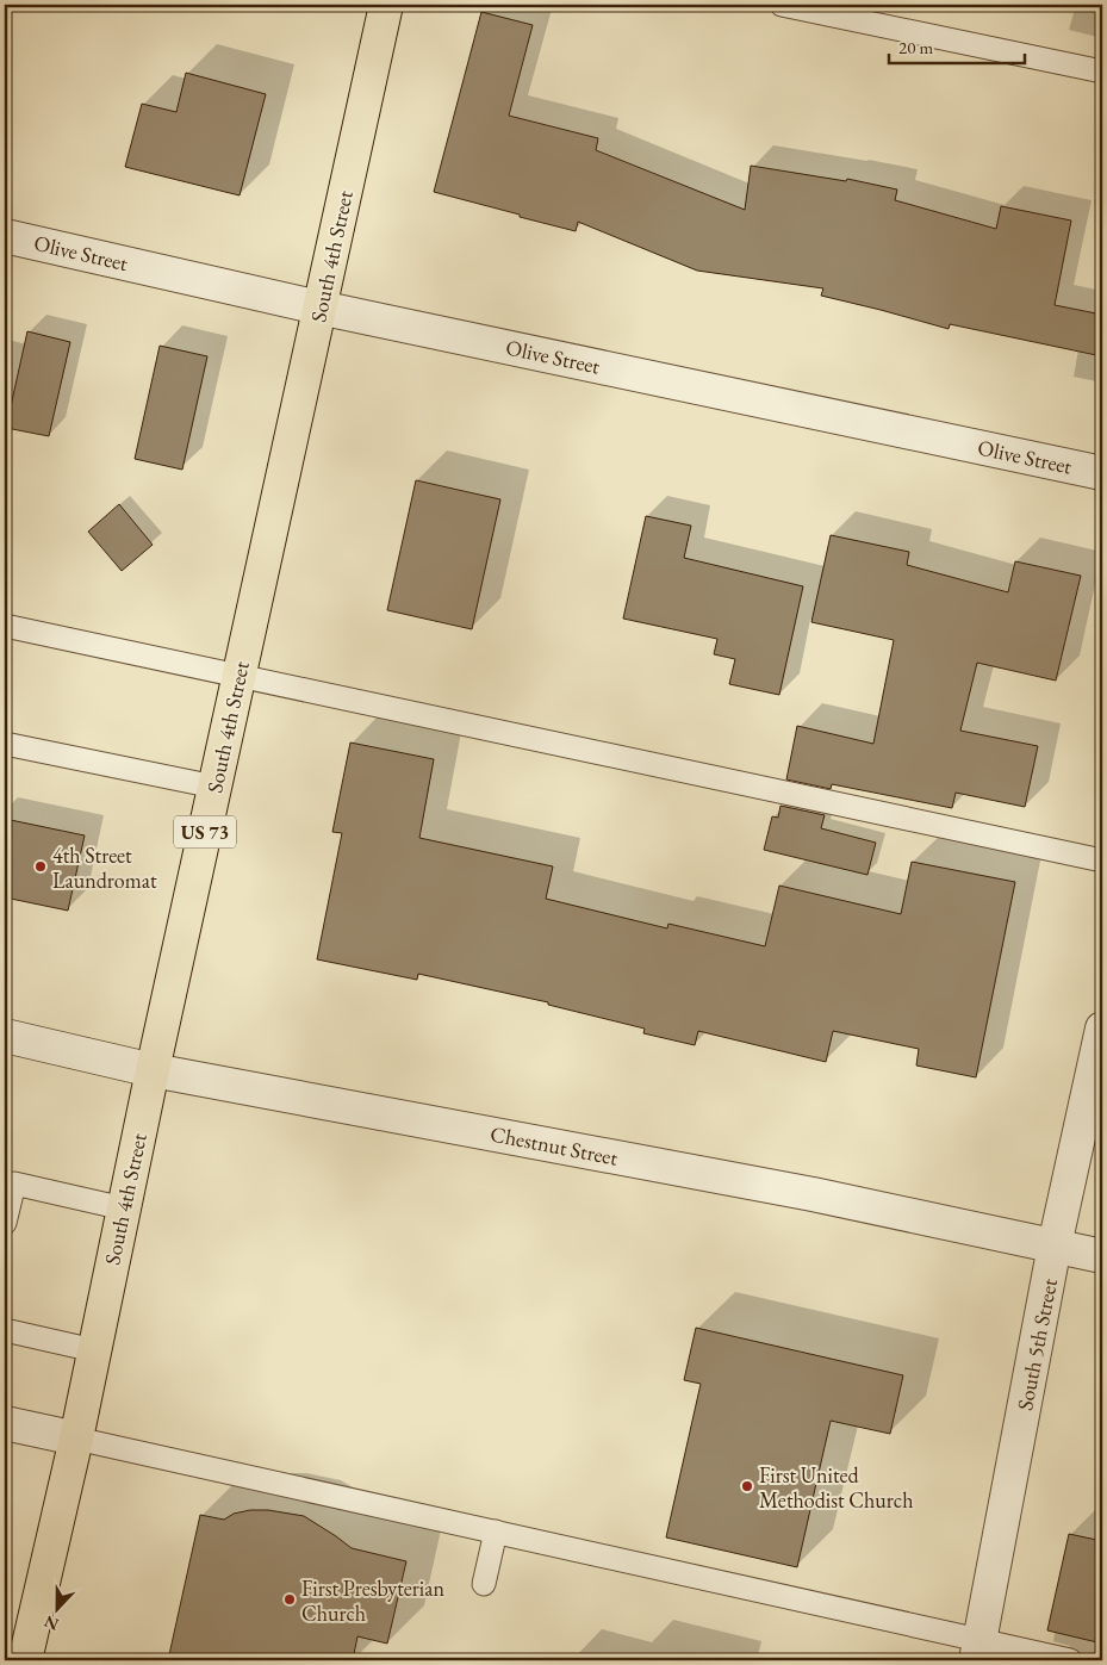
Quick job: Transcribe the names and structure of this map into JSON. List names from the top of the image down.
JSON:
{
  "streets": {
    "highway": ["South 4th Street", "US 73"],
    "street": ["Olive Street", "Chestnut Street", "South 5th Street"]
  },
  "crossings": [
    ["Olive Street", "South 4th Street"],
    ["South 4th Street", "Chestnut Street"],
    ["Chestnut Street", "South 5th Street"]
  ],
  "places": ["4th Street Laundromat", "First United Methodist Church", "First Presbyterian Church"],
  "scale_bar": "20 m",
  "north": "bottom"
}
